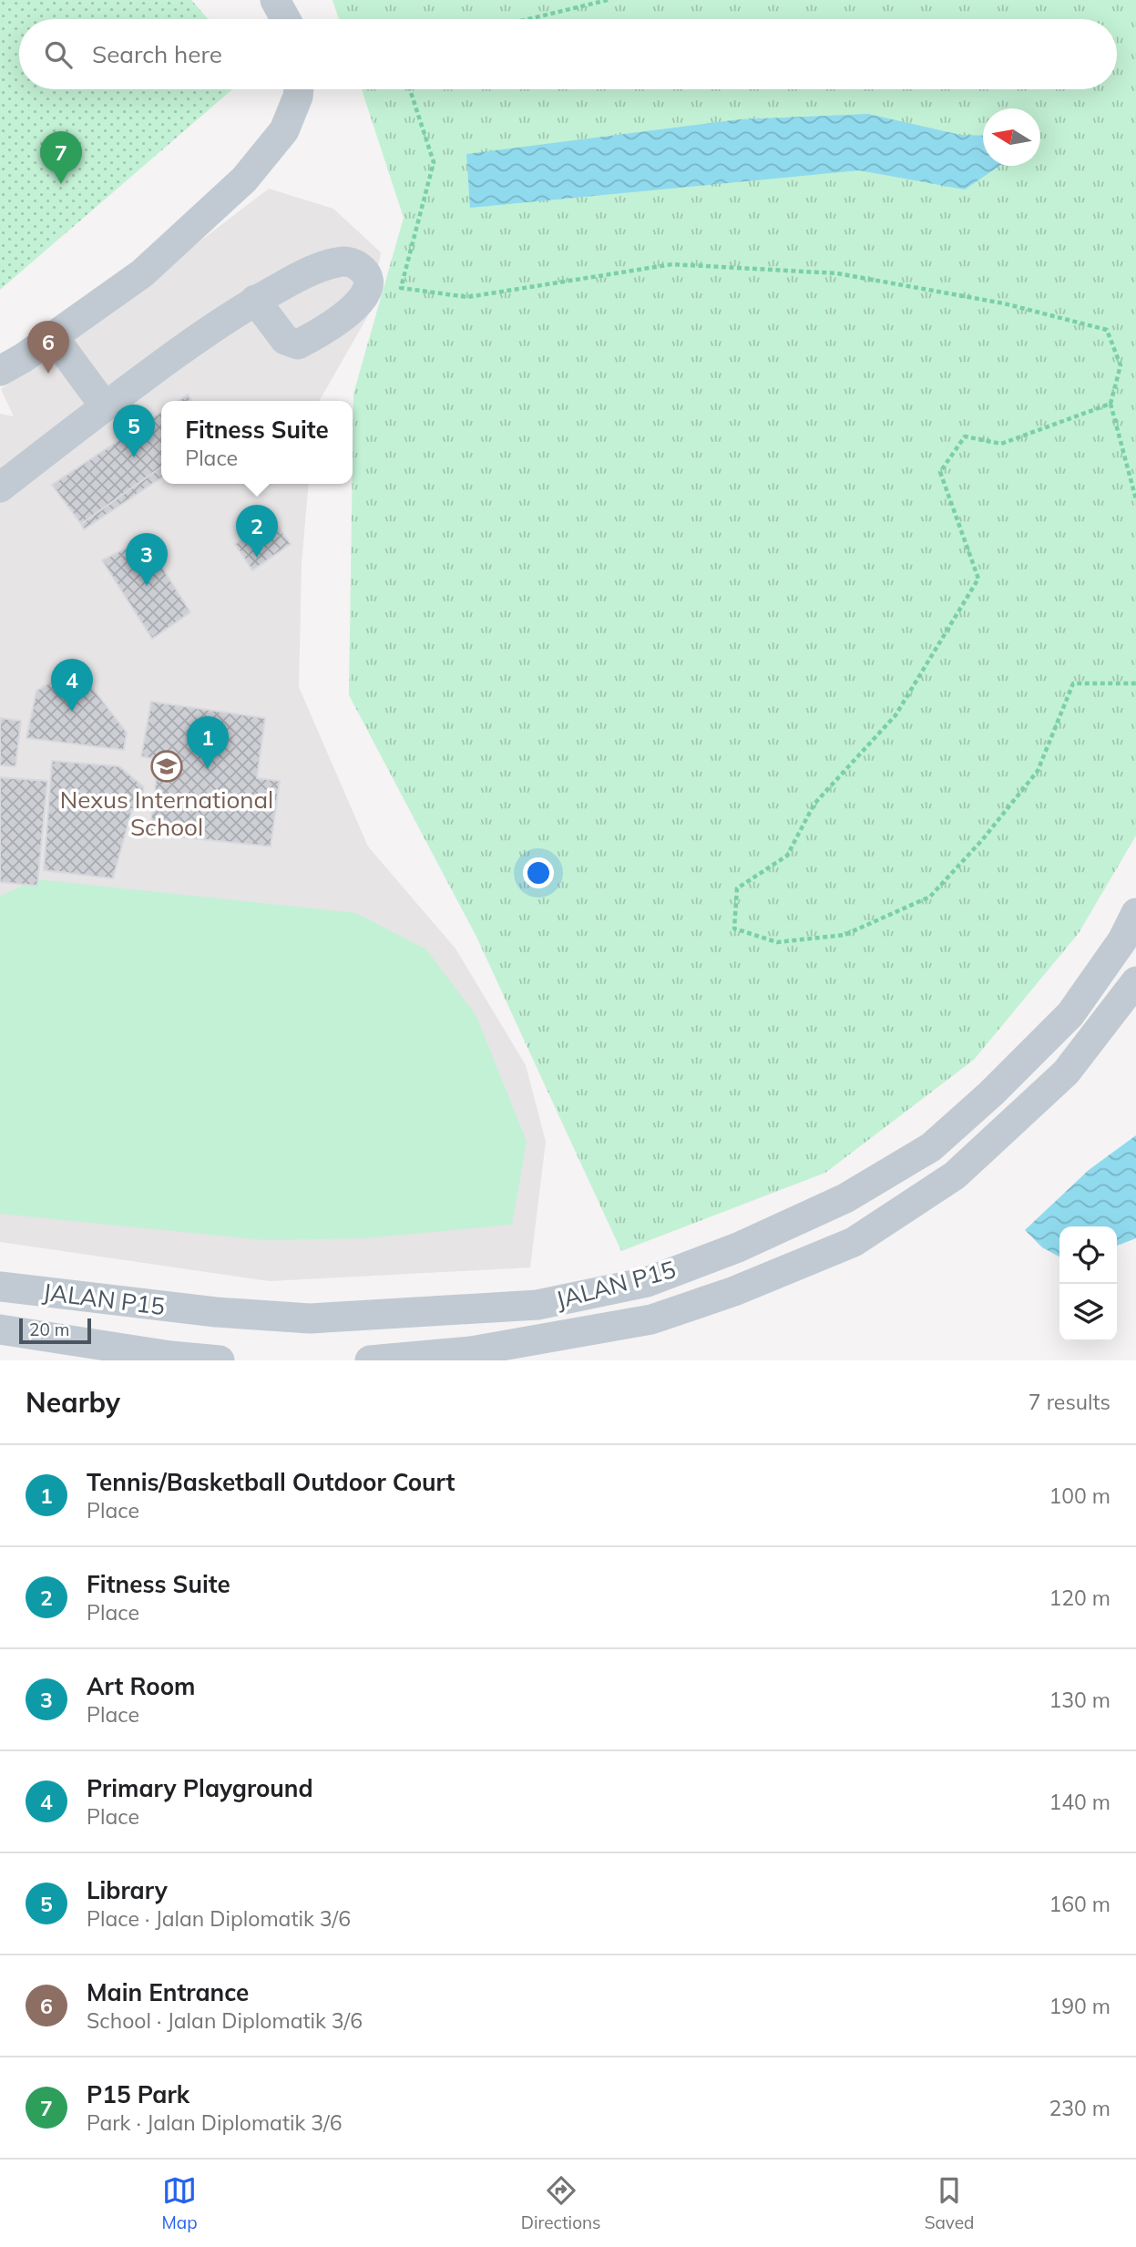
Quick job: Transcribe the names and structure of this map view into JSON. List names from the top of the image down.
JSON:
{
  "streets": {
    "street": ["JALAN P15"]
  },
  "places": {
    "school or university": ["Nexus International School"]
  },
  "scale_bar": "20 m",
  "north": "left",
  "page": {
    "search": "Search here",
    "pins": [
      "7",
      "6",
      "5",
      "2",
      "3",
      "4",
      "1"
    ],
    "popup": ["Fitness Suite", "Place"],
    "scale": "20 m",
    "heading": ["Nearby", "7 results"],
    "list": [
      {
        "mark": "1",
        "name": "Tennis/Basketball Outdoor Court",
        "note": "Place",
        "value": "100 m"
      },
      {
        "mark": "2",
        "name": "Fitness Suite",
        "note": "Place",
        "value": "120 m"
      },
      {
        "mark": "3",
        "name": "Art Room",
        "note": "Place",
        "value": "130 m"
      },
      {
        "mark": "4",
        "name": "Primary Playground",
        "note": "Place",
        "value": "140 m"
      },
      {
        "mark": "5",
        "name": "Library",
        "note": "Place · Jalan Diplomatik 3/6",
        "value": "160 m"
      },
      {
        "mark": "6",
        "name": "Main Entrance",
        "note": "School · Jalan Diplomatik 3/6",
        "value": "190 m"
      },
      {
        "mark": "7",
        "name": "P15 Park",
        "note": "Park · Jalan Diplomatik 3/6",
        "value": "230 m"
      }
    ],
    "nav": ["Map", "Directions", "Saved"]
  }
}
